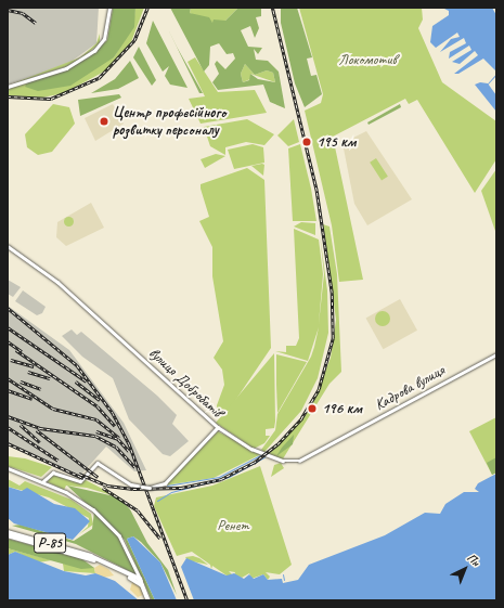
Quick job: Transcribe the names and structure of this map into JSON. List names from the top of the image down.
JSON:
{
  "streets": {
    "main road": ["Р-85"],
    "street": ["вулиця Добробатів", "Кадрова вулиця"]
  },
  "crossings": [
    ["вулиця Добробатів", "Кадрова вулиця"]
  ],
  "parks": ["Локомотив", "Ренет"],
  "places": ["Центр професійного розвитку персоналу", "195 км", "196 км"],
  "north": "top right"
}
